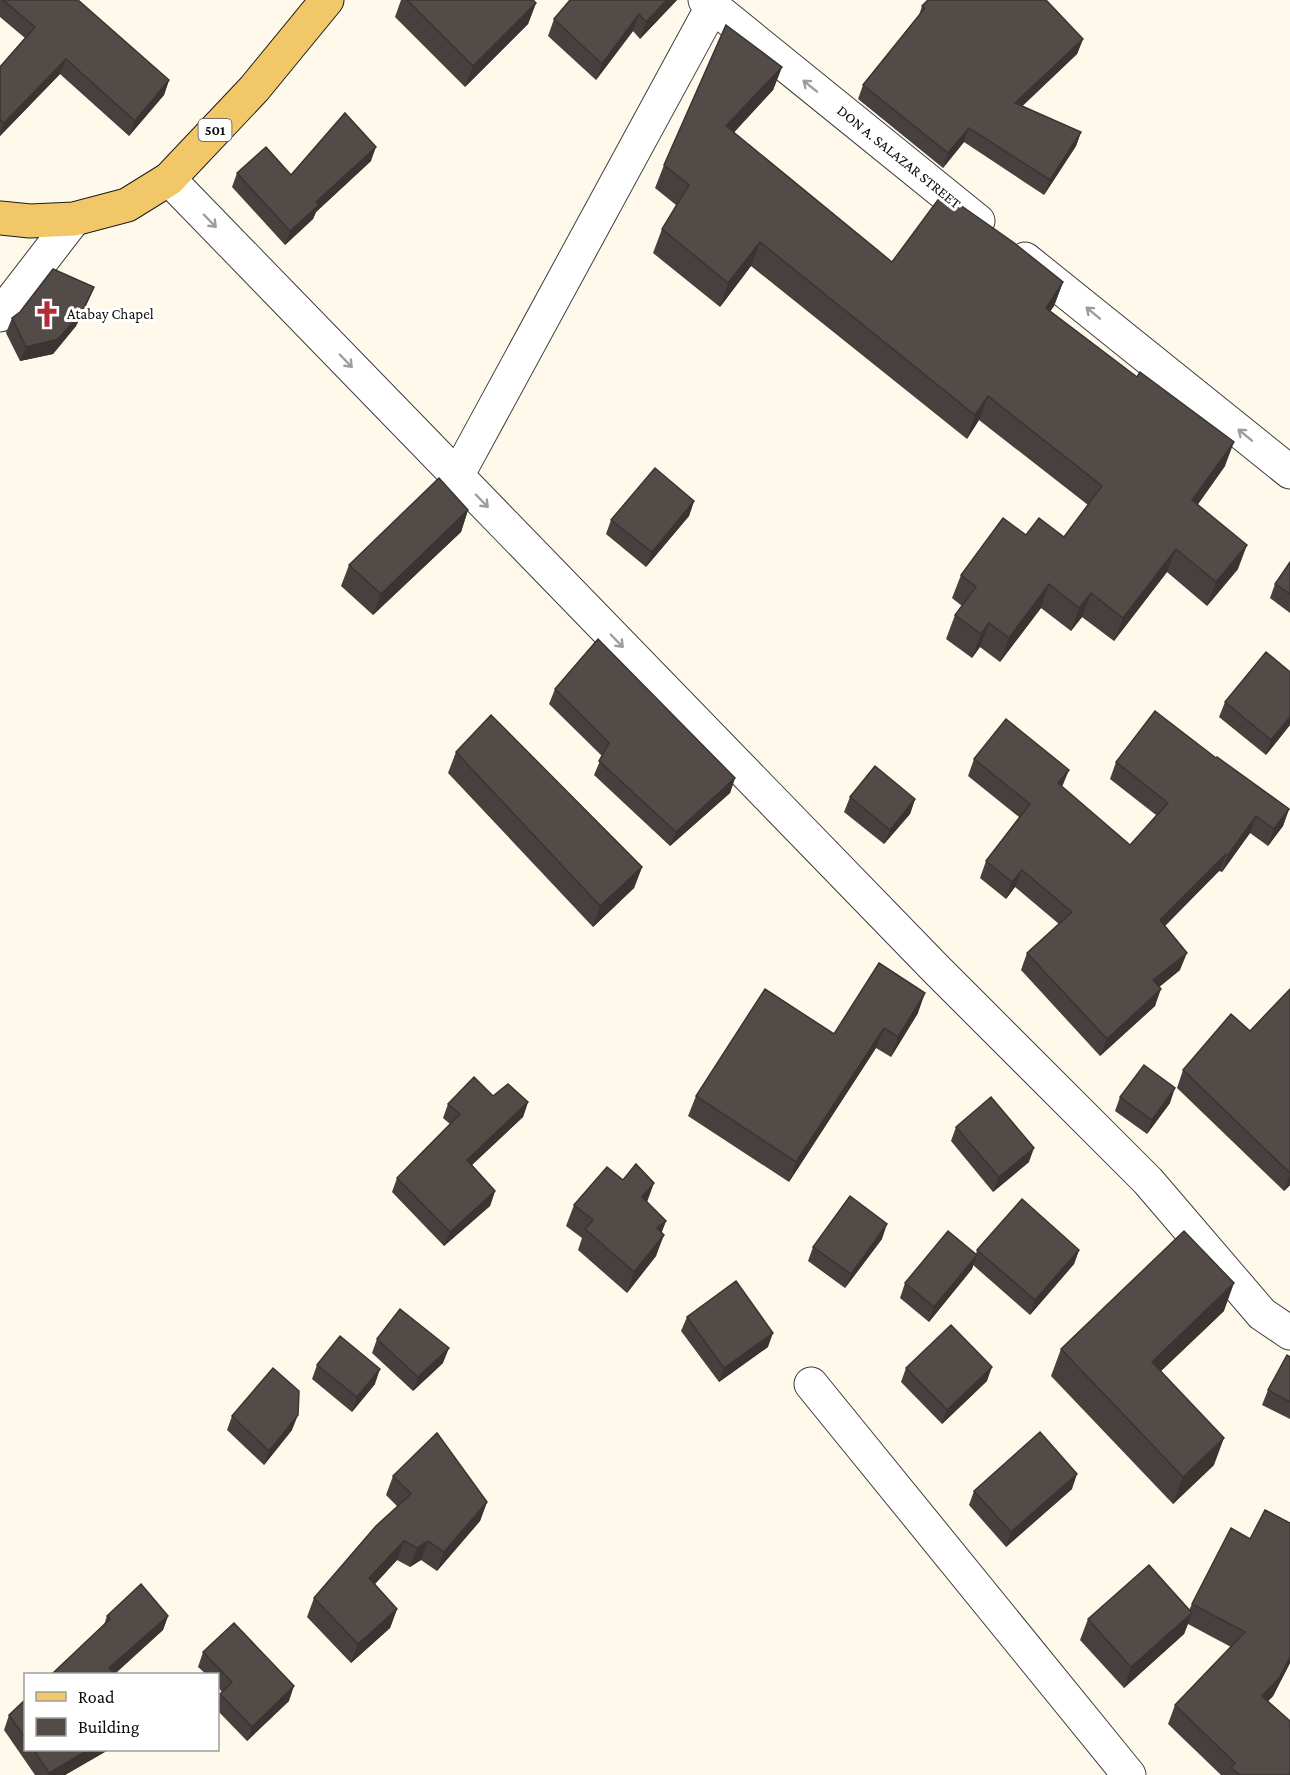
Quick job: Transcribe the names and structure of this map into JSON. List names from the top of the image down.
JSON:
{
  "streets": {
    "main road": ["501"],
    "street": ["DON A. SALAZAR STREET"]
  },
  "one_way": ["DON A. SALAZAR STREET"],
  "places": {
    "church": ["Atabay Chapel"]
  },
  "legend": ["Road", "Building"]
}
